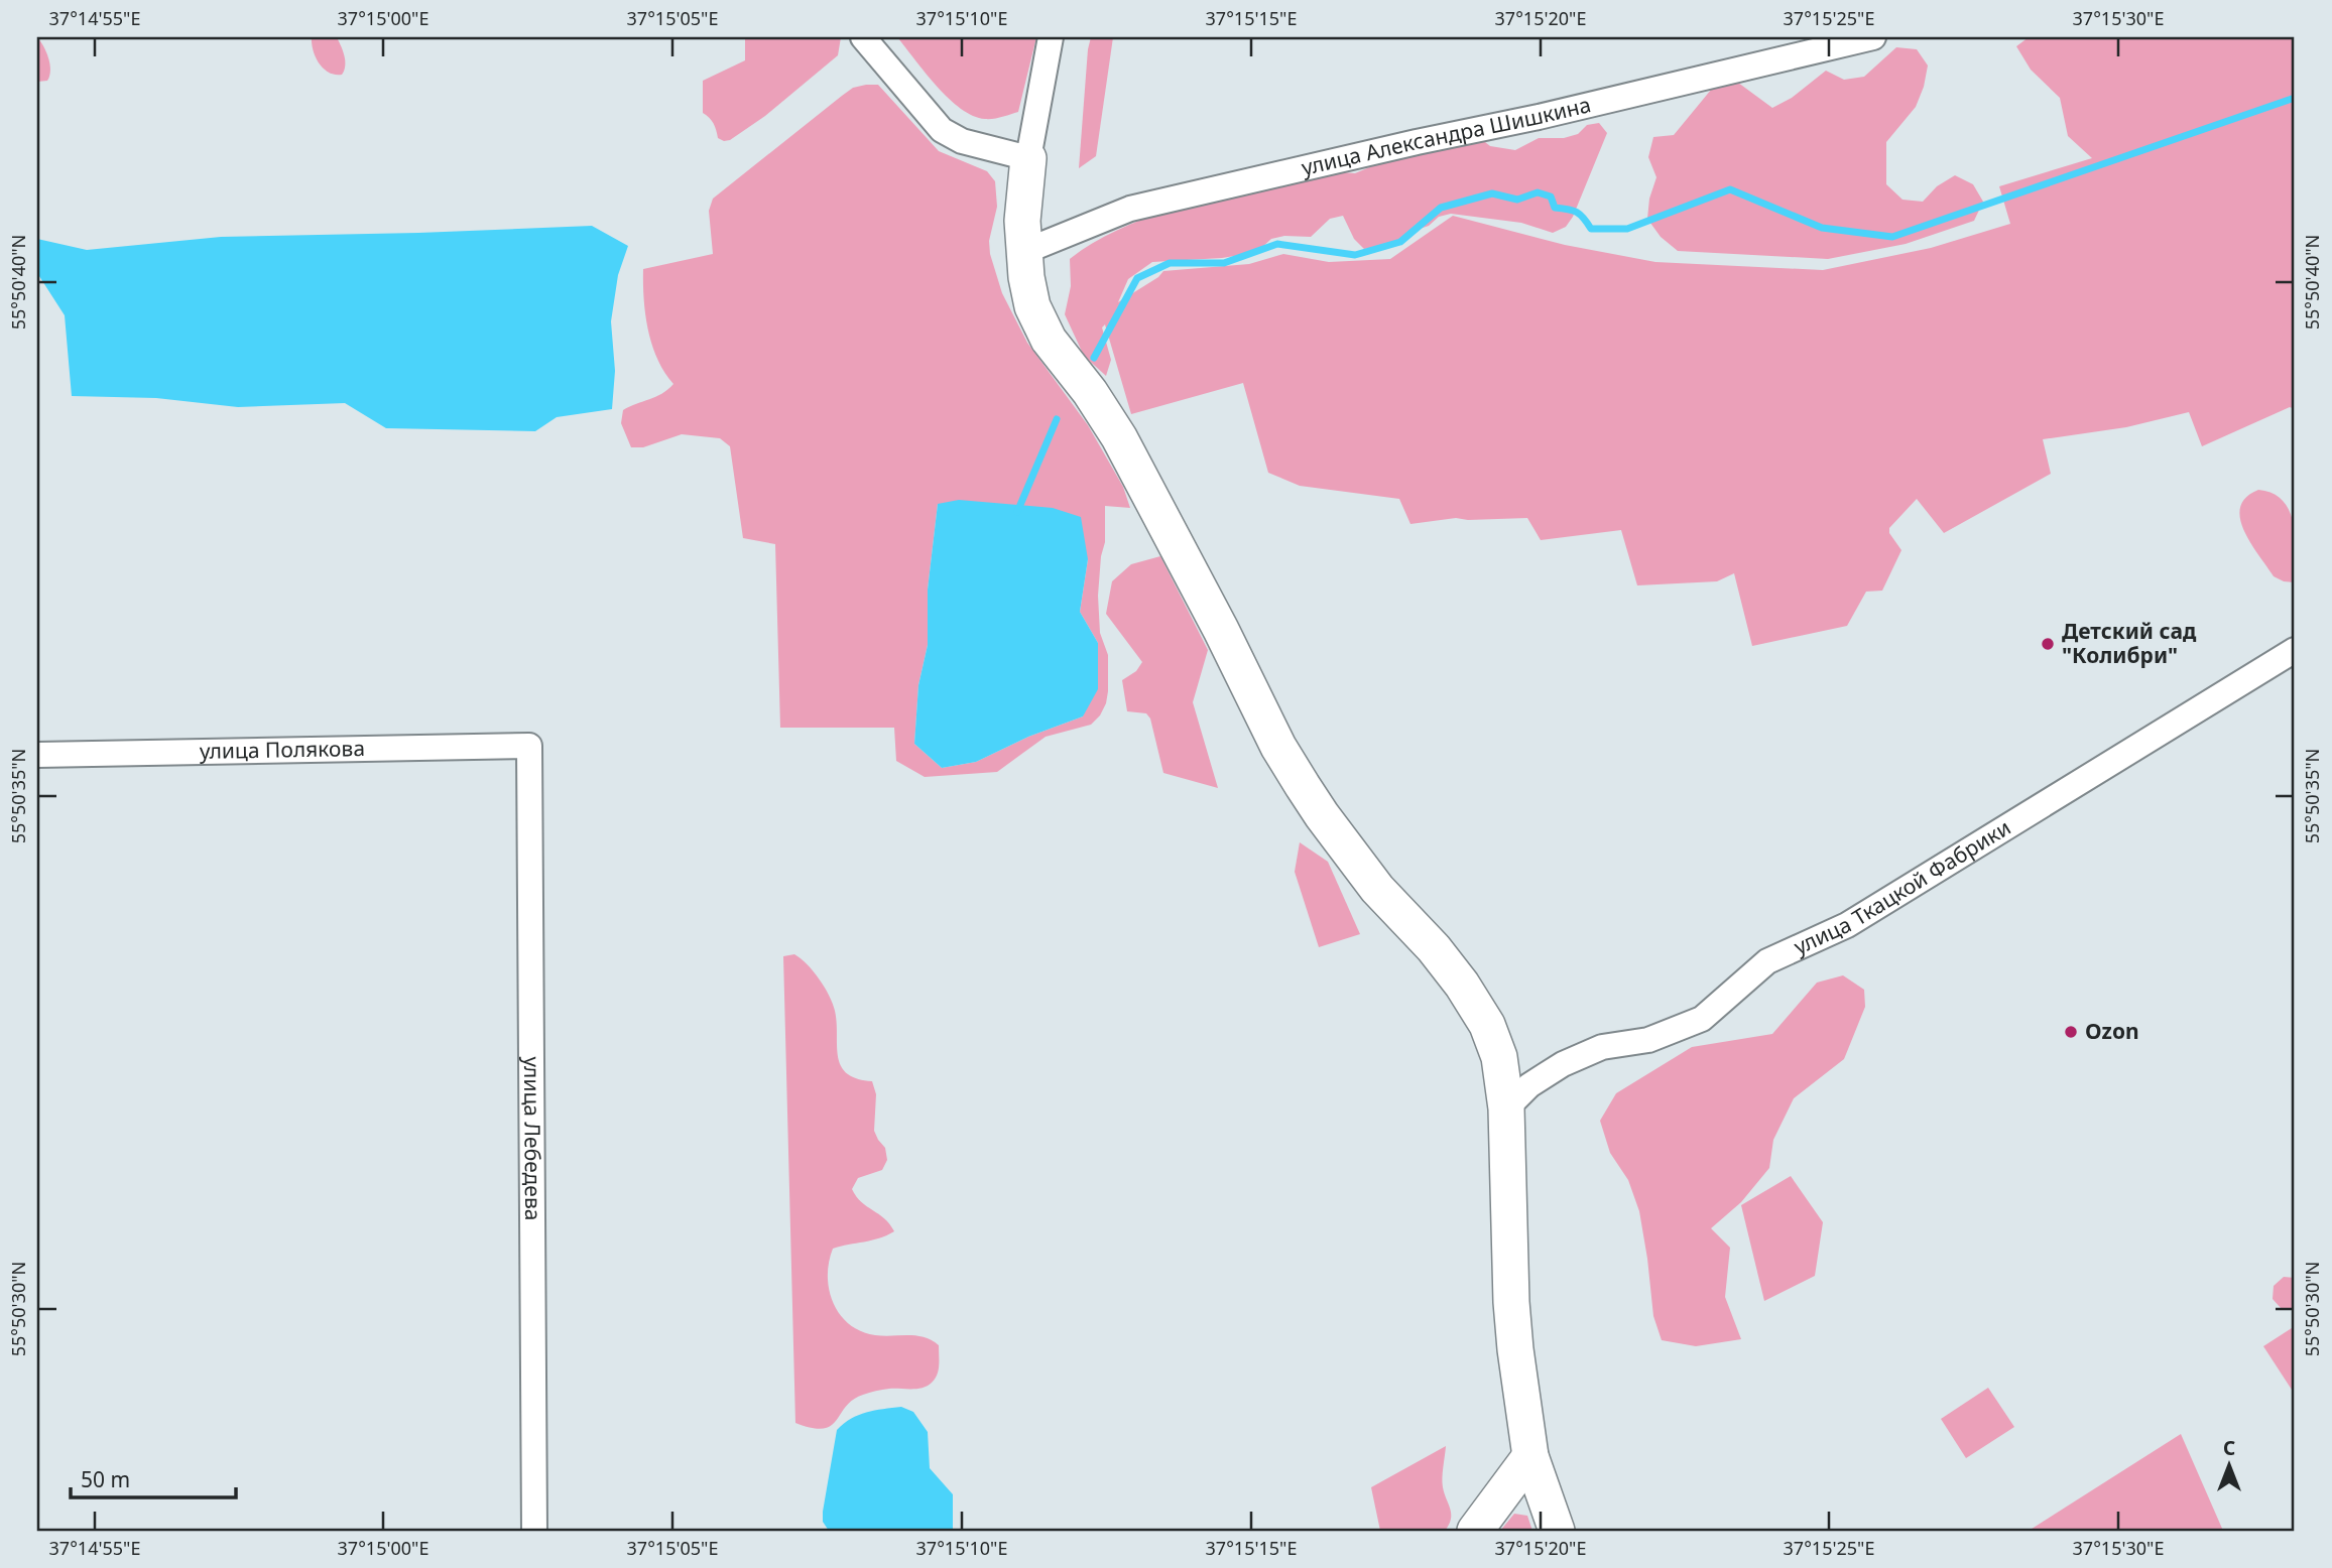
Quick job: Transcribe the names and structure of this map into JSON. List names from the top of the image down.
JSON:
{
  "streets": {
    "street": [
      "улица Александра Шишкина",
      "улица Полякова",
      "улица Ткацкой Фабрики",
      "улица Лебедева"
    ]
  },
  "crossings": [
    ["улица Полякова", "улица Лебедева"]
  ],
  "places": ["Детский сад \"Колибри\"", "Ozon"],
  "scale_bar": "50 m",
  "north": "top",
  "coordinates": [
    "37°14'55\"E",
    "37°15'00\"E",
    "37°15'05\"E",
    "37°15'10\"E",
    "37°15'15\"E",
    "37°15'20\"E",
    "37°15'25\"E",
    "37°15'30\"E",
    "55°50'40\"N",
    "55°50'35\"N",
    "55°50'30\"N"
  ]
}
